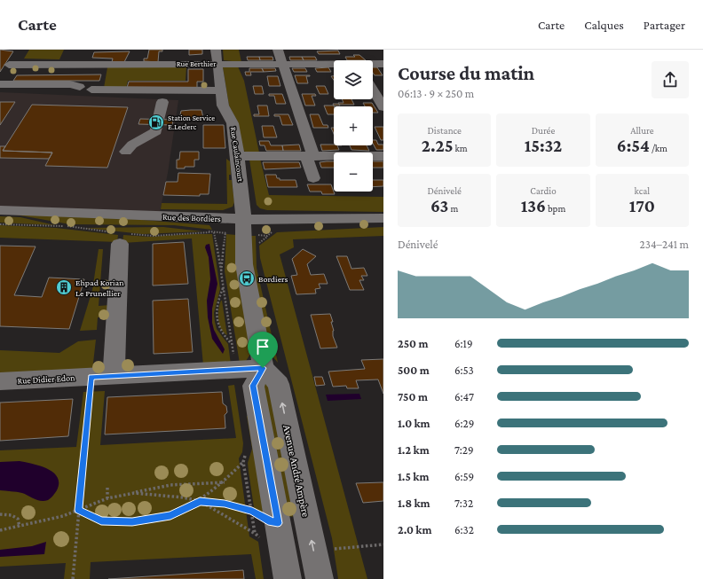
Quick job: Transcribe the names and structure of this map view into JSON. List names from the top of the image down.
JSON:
{
  "streets": {
    "street": [
      "Rue Berthier",
      "Rue Caulaincourt",
      "Rue des Bordiers",
      "Rue Didier Edon",
      "Avenue André Ampère"
    ]
  },
  "crossings": [
    ["Rue Berthier", "Rue Caulaincourt"],
    ["Rue Caulaincourt", "Rue des Bordiers"],
    ["Rue Didier Edon", "Avenue André Ampère"]
  ],
  "places": {
    "fuel station": ["Station Service E.Leclerc"],
    "bus stop": ["Bordiers"],
    "building": ["Ehpad Korian Le Prunellier"]
  },
  "page": {
    "header": "Carte",
    "nav": ["Carte", "Calques", "Partager"],
    "heading": ["Course du matin", "06:13 · 9 × 250 m"],
    "map_buttons": ["+", "−"],
    "stats": [
      ["Distance", "2.25 km"],
      ["Durée", "15:32"],
      ["Allure", "6:54 /km"],
      ["Dénivelé", "63 m"],
      ["Cardio", "136 bpm"],
      ["kcal", "170"]
    ],
    "chart": ["Dénivelé", "234–241 m"],
    "list": [
      {
        "name": "250 m",
        "note": "6:19"
      },
      {
        "name": "500 m",
        "note": "6:53"
      },
      {
        "name": "750 m",
        "note": "6:47"
      },
      {
        "name": "1.0 km",
        "note": "6:29"
      },
      {
        "name": "1.2 km",
        "note": "7:29"
      },
      {
        "name": "1.5 km",
        "note": "6:59"
      },
      {
        "name": "1.8 km",
        "note": "7:32"
      },
      {
        "name": "2.0 km",
        "note": "6:32"
      }
    ]
  }
}
